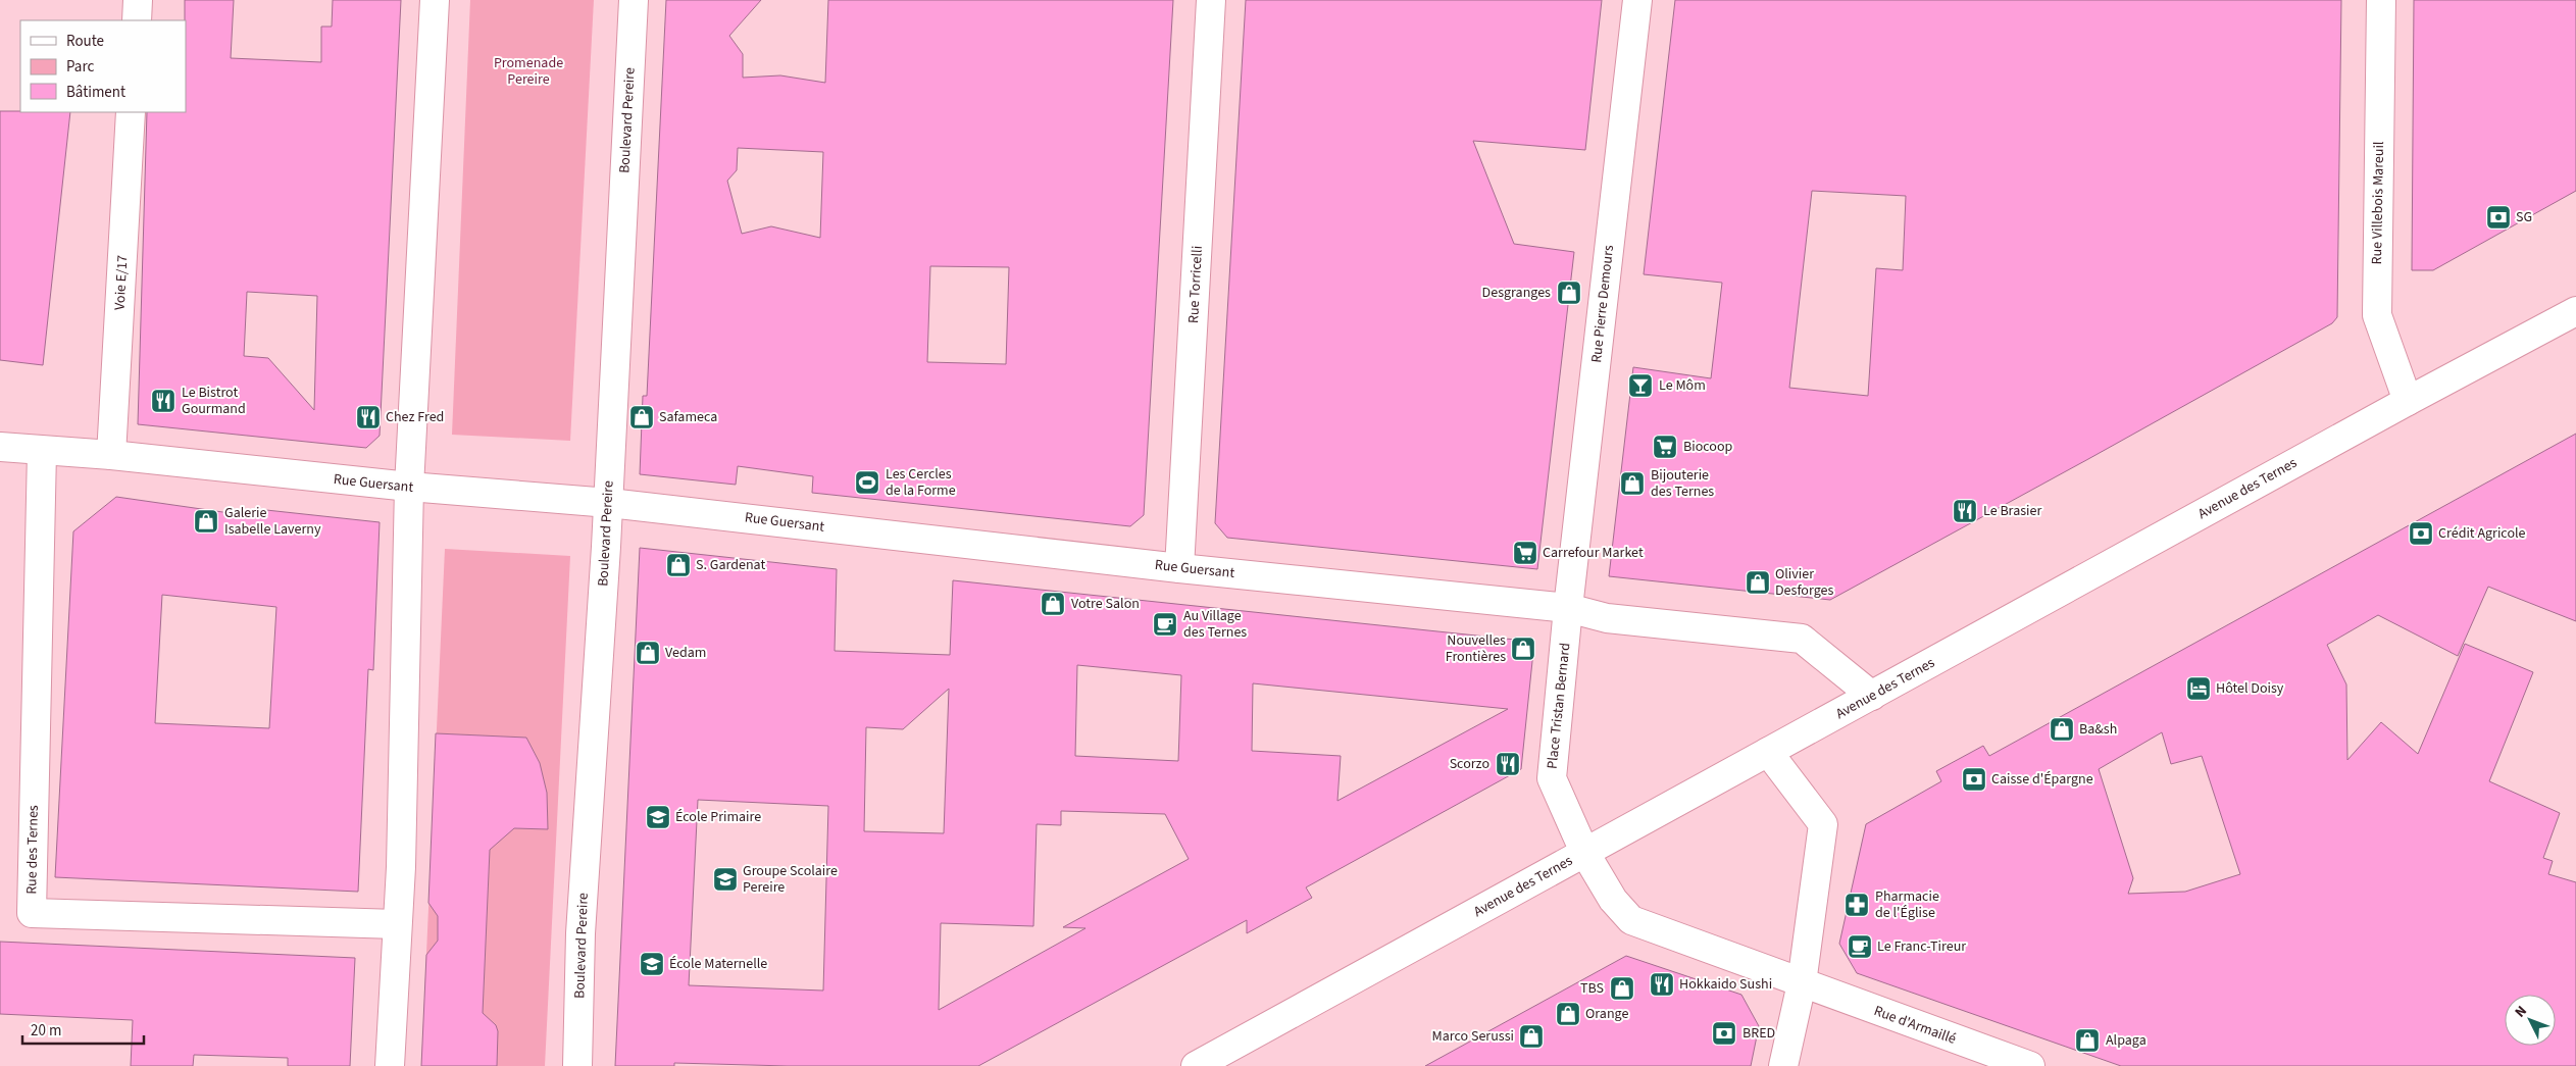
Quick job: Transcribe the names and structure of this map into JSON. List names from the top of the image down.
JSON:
{
  "streets": {
    "street": [
      "Boulevard Pereire",
      "Rue Villebois Mareuil",
      "Voie E/17",
      "Rue Torricelli",
      "Rue Pierre Demours",
      "Rue Guersant",
      "Avenue des Ternes",
      "Place Tristan Bernard",
      "Rue des Ternes",
      "Rue d'Armaillé"
    ]
  },
  "crossings": [
    ["Boulevard Pereire", "Rue Guersant"],
    ["Rue Villebois Mareuil", "Avenue des Ternes"],
    ["Voie E/17", "Rue Guersant"],
    ["Rue Torricelli", "Rue Guersant"],
    ["Rue Pierre Demours", "Rue Guersant"],
    ["Rue Pierre Demours", "Place Tristan Bernard"],
    ["Rue Guersant", "Place Tristan Bernard"],
    ["Rue Guersant", "Rue des Ternes"],
    ["Avenue des Ternes", "Place Tristan Bernard"],
    ["Place Tristan Bernard", "Rue d'Armaillé"]
  ],
  "parks": ["Promenade Pereire"],
  "places": {
    "bank": [
      "SG",
      "Crédit Agricole",
      "Caisse d'Épargne",
      "BRED"
    ],
    "shop": [
      "Desgranges",
      "Safameca",
      "Bijouterie des Ternes",
      "Galerie Isabelle Laverny",
      "S. Gardenat",
      "Olivier Desforges",
      "Votre Salon",
      "Nouvelles Frontières",
      "Vedam",
      "Ba&sh",
      "TBS",
      "Orange",
      "Marco Serussi",
      "Alpaga"
    ],
    "bar": ["Le Môm"],
    "restaurant": [
      "Le Bistrot Gourmand",
      "Chez Fred",
      "Le Brasier",
      "Scorzo",
      "Hokkaido Sushi"
    ],
    "supermarket": ["Biocoop", "Carrefour Market"],
    "sports": ["Les Cercles de la Forme"],
    "cafe": ["Au Village des Ternes", "Le Franc-Tireur"],
    "hotel": ["Hôtel Doisy"],
    "school or university": ["École Primaire", "Groupe Scolaire Pereire", "École Maternelle"],
    "pharmacy": ["Pharmacie de l'Église"]
  },
  "legend": ["Route", "Parc", "Bâtiment"],
  "scale_bar": "20 m",
  "north": "top left"
}
